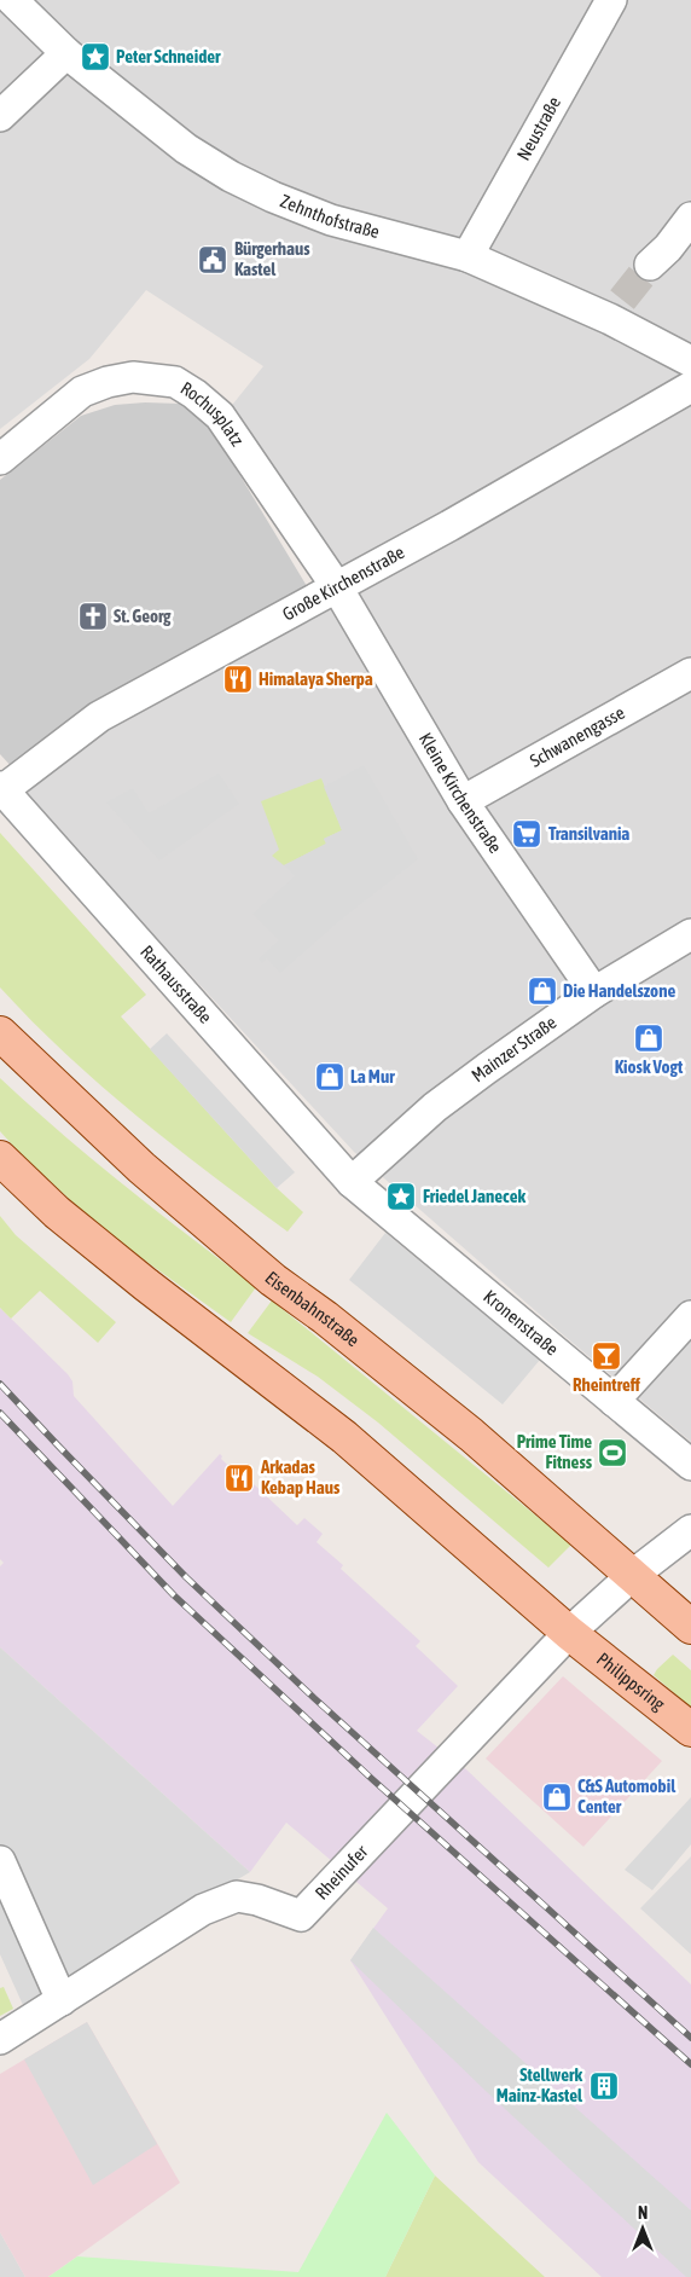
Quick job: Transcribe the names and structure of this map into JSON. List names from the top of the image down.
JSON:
{
  "streets": {
    "main road": ["Eisenbahnstraße", "Philippsring"],
    "street": [
      "Neustraße",
      "Zehnthofstraße",
      "Rochusplatz",
      "Große Kirchenstraße",
      "Schwanengasse",
      "Kleine Kirchenstraße",
      "Rathausstraße",
      "Mainzer Straße",
      "Kronenstraße",
      "Rheinufer"
    ]
  },
  "crossings": [
    ["Neustraße", "Zehnthofstraße"],
    ["Rochusplatz", "Große Kirchenstraße"],
    ["Rochusplatz", "Kleine Kirchenstraße"],
    ["Große Kirchenstraße", "Kleine Kirchenstraße"],
    ["Große Kirchenstraße", "Rathausstraße"],
    ["Schwanengasse", "Kleine Kirchenstraße"],
    ["Kleine Kirchenstraße", "Mainzer Straße"],
    ["Rathausstraße", "Mainzer Straße"],
    ["Rathausstraße", "Kronenstraße"],
    ["Mainzer Straße", "Kronenstraße"],
    ["Philippsring", "Rheinufer"]
  ],
  "places": {
    "place": ["Peter Schneider", "Friedel Janecek"],
    "public building": ["Bürgerhaus Kastel"],
    "church": ["St. Georg"],
    "restaurant": ["Himalaya Sherpa", "Arkadas Kebap Haus"],
    "supermarket": ["Transilvania"],
    "shop": [
      "Die Handelszone",
      "Kiosk Vogt",
      "La Mur",
      "C&S Automobil Center"
    ],
    "bar": ["Rheintreff"],
    "sports": ["Prime Time Fitness"],
    "building": ["Stellwerk Mainz-Kastel"]
  },
  "north": "top"
}
